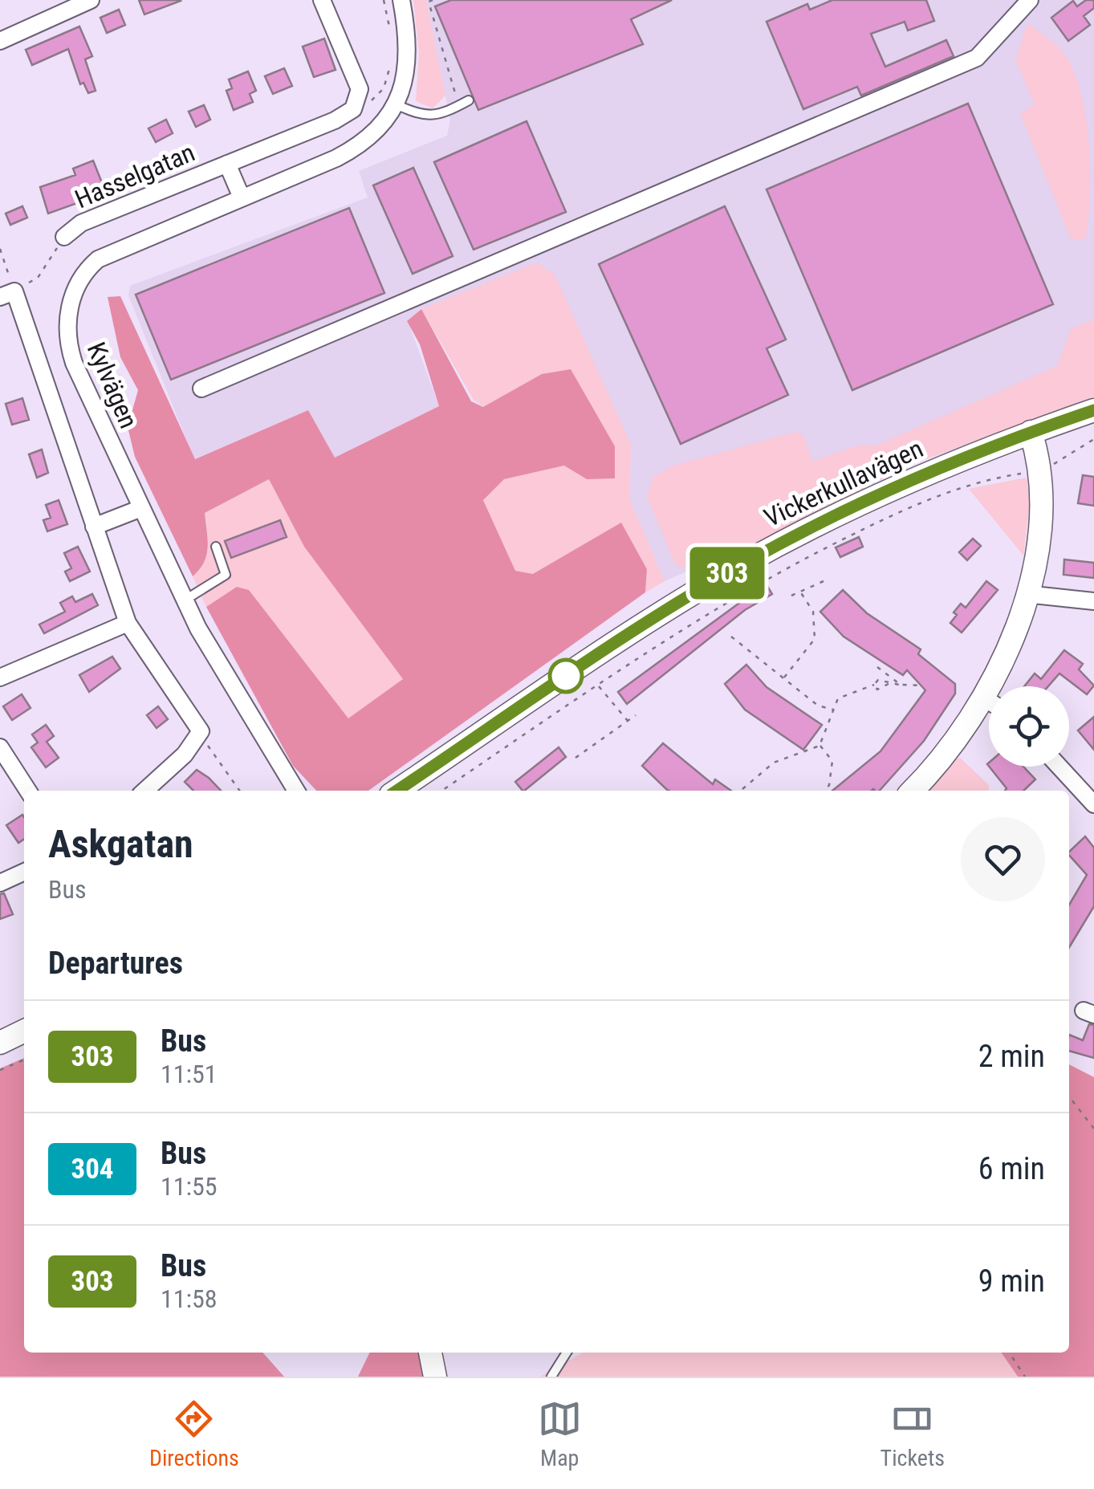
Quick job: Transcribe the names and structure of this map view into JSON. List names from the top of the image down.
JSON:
{
  "streets": {
    "main road": ["Vickerkullavägen"],
    "street": ["Hasselgatan", "Kylvägen"]
  },
  "crossings": [
    ["Hasselgatan", "Kylvägen"]
  ],
  "lines": ["bus line 303"],
  "page": {
    "on_map": "303",
    "heading": [
      ["Askgatan", "Bus"],
      "Departures"
    ],
    "list": [
      {
        "mark": "303",
        "name": "Bus",
        "note": "11:51",
        "value": "2 min"
      },
      {
        "mark": "304",
        "name": "Bus",
        "note": "11:55",
        "value": "6 min"
      },
      {
        "mark": "303",
        "name": "Bus",
        "note": "11:58",
        "value": "9 min"
      }
    ],
    "tabs": ["Directions", "Map", "Tickets"]
  }
}
